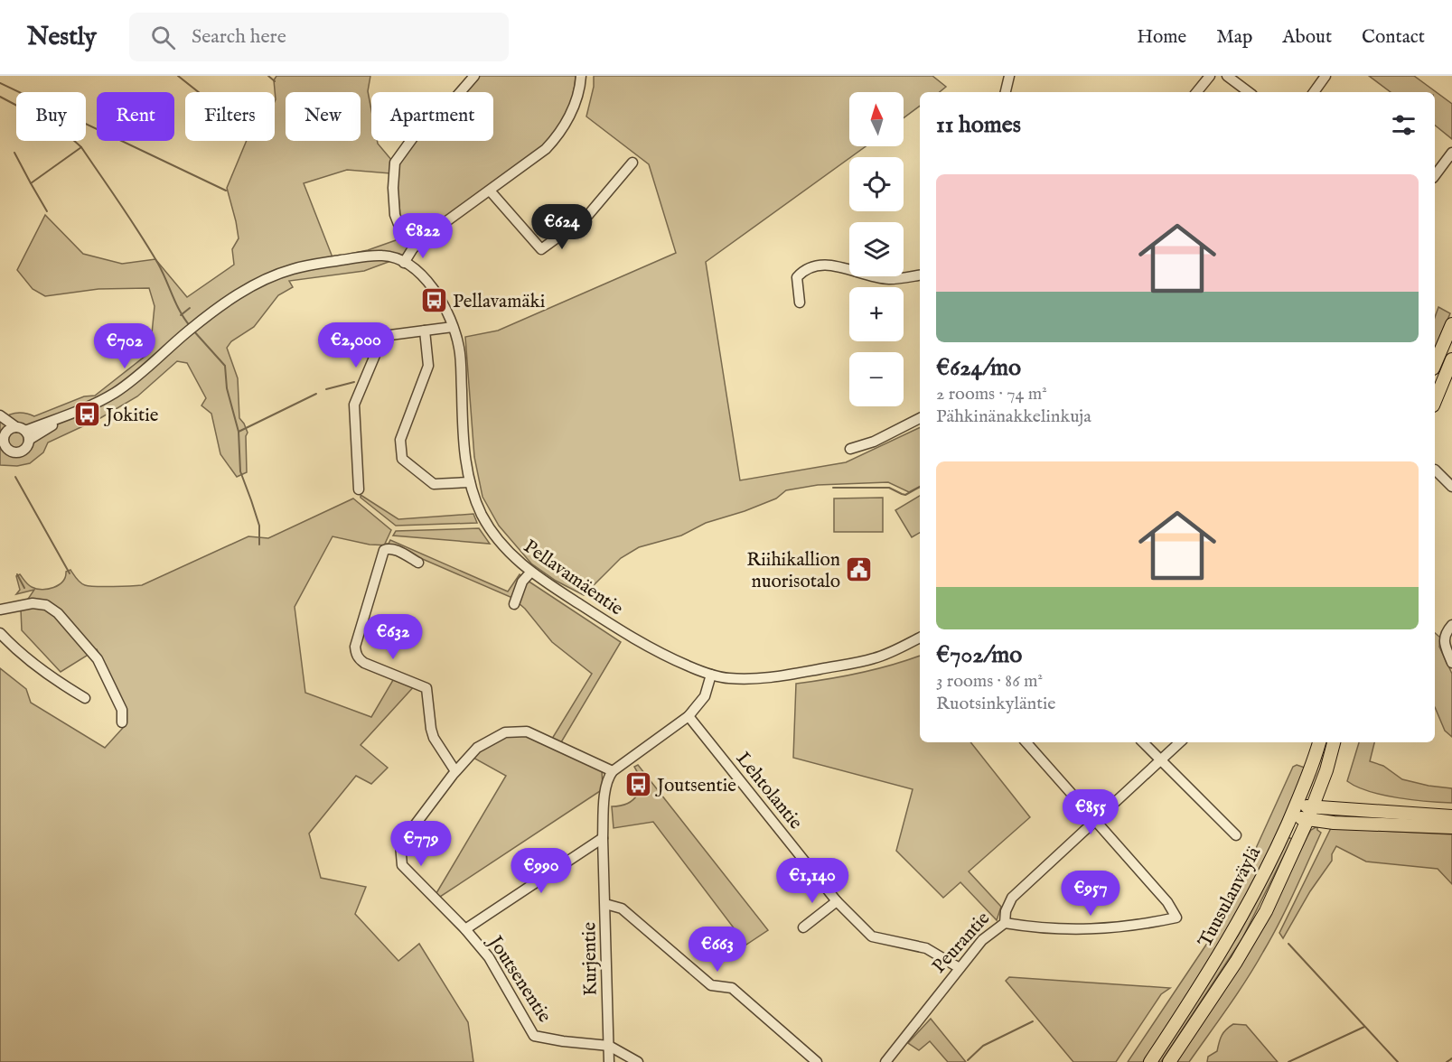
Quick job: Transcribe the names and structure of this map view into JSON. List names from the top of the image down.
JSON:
{
  "streets": {
    "main road": ["Tuusulanväylä"],
    "street": [
      "Pellavamäentie",
      "Lehtolantie",
      "Peurantie",
      "Kurjentie",
      "Joutsenentie"
    ]
  },
  "crossings": [
    ["Lehtolantie", "Peurantie"],
    ["Kurjentie", "Joutsenentie"]
  ],
  "places": {
    "bus stop": ["Pellavamäki", "Jokitie", "Joutsentie"],
    "public building": ["Riihikallion nuorisotalo"]
  },
  "north": "top",
  "page": {
    "header": "Nestly",
    "search": "Search here",
    "nav": [
      "Home",
      "Map",
      "About",
      "Contact"
    ],
    "map_buttons": ["+", "−"],
    "chip": [
      "Buy",
      "Rent",
      "Filters",
      "New",
      "Apartment"
    ],
    "heading": "11 homes",
    "list": [
      {
        "name": "€624/mo",
        "note": "2 rooms · 74 m² · Pähkinänakkelinkuja"
      },
      {
        "name": "€702/mo",
        "note": "3 rooms · 86 m² · Ruotsinkyläntie"
      }
    ],
    "price": [
      "€624",
      "€822",
      "€2,000",
      "€702",
      "€632",
      "€855",
      "€779",
      "€990",
      "€1,140",
      "€957",
      "€663"
    ]
  }
}
